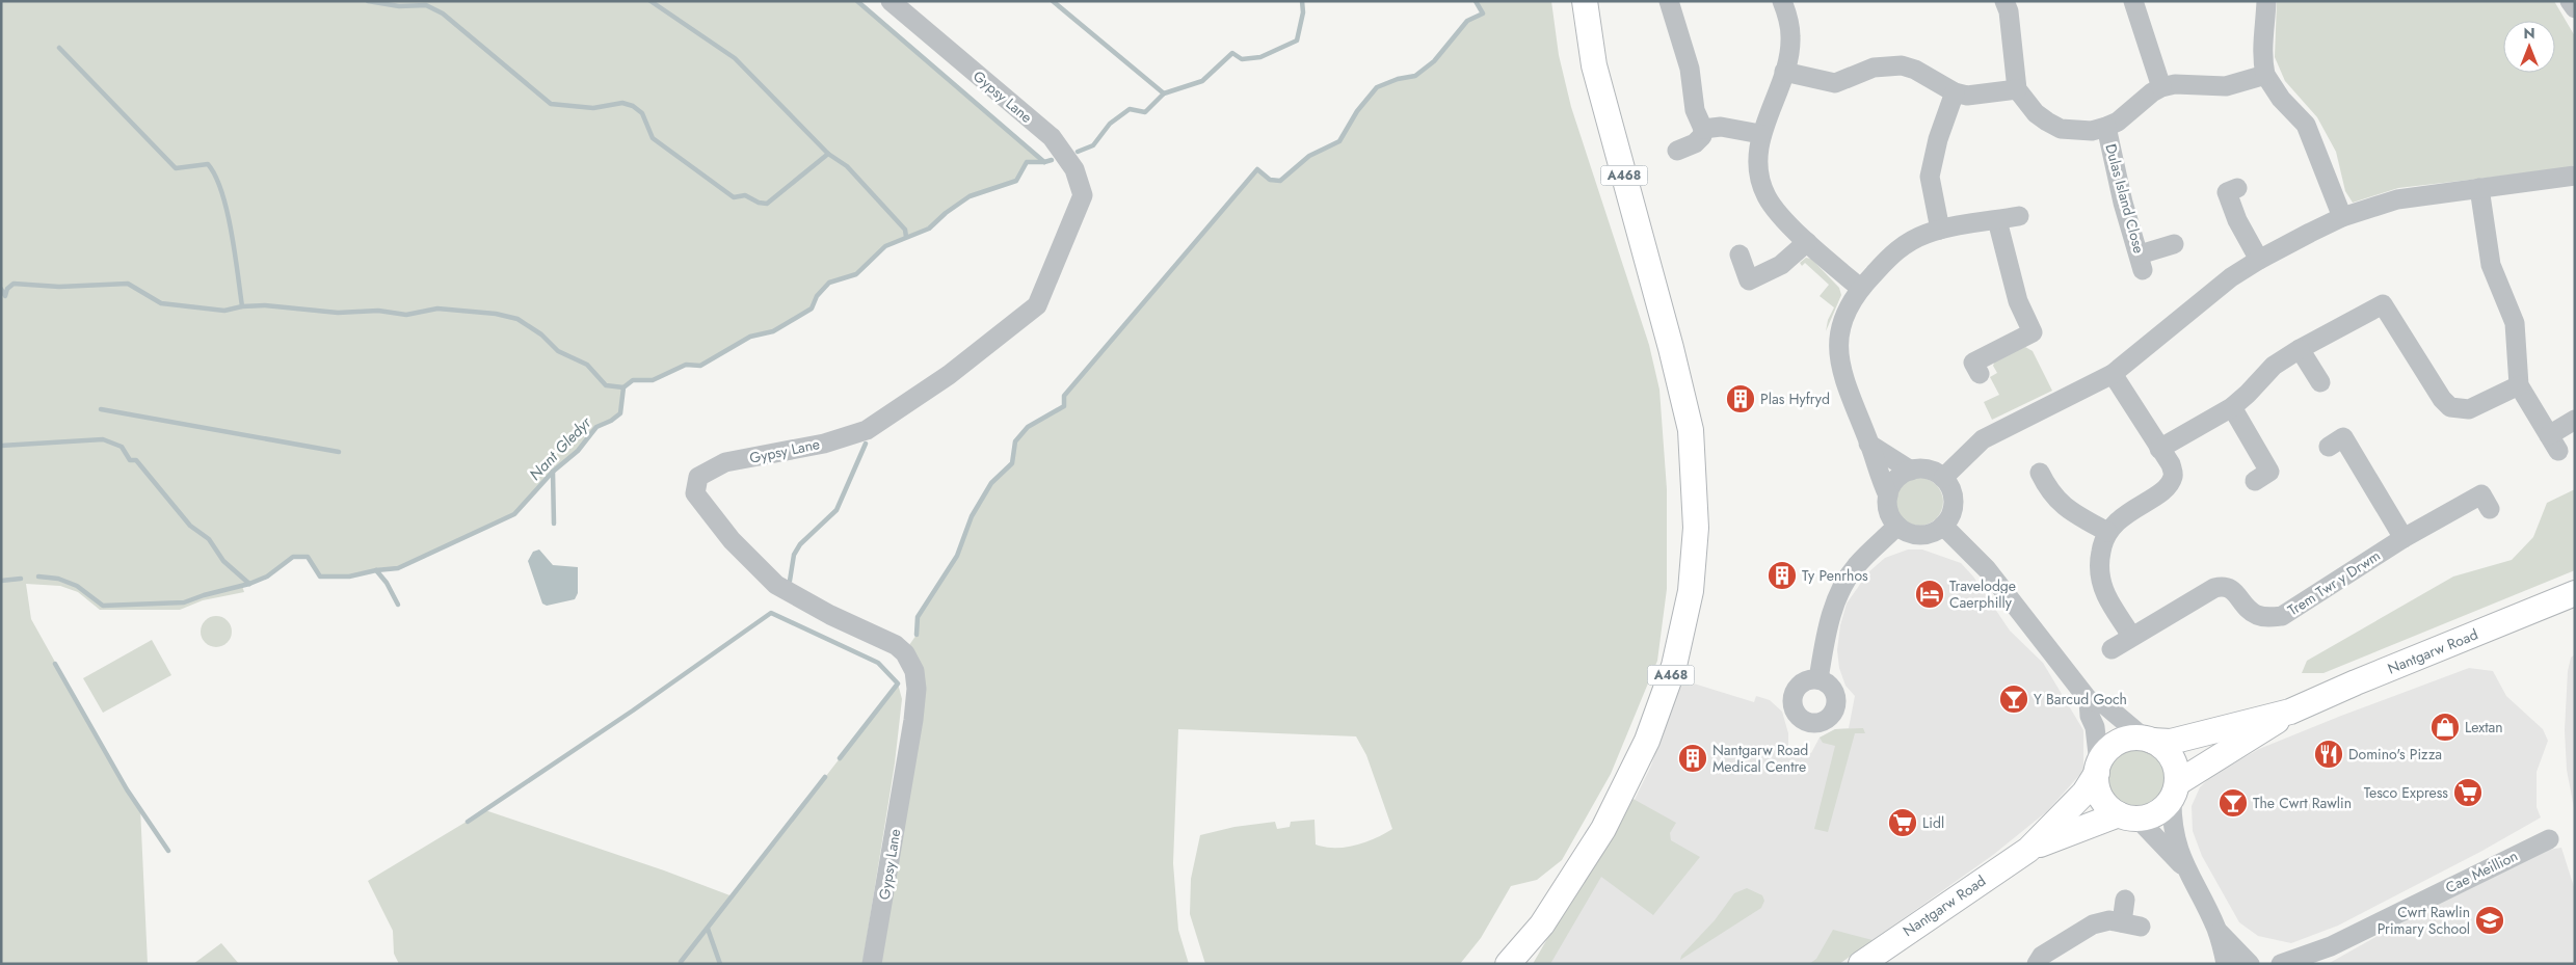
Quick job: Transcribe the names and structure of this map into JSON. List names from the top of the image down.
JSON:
{
  "streets": {
    "main road": ["A468", "Nantgarw Road"],
    "street": [
      "Gypsy Lane",
      "Dulas Island Close",
      "Trem Twr y Drwm",
      "Cae Meillion"
    ]
  },
  "water": ["Nant Gledyr"],
  "places": {
    "building": ["Plas Hyfryd", "Ty Penrhos", "Nantgarw Road Medical Centre"],
    "hotel": ["Travelodge Caerphilly"],
    "bar": ["Y Barcud Goch", "The Cwrt Rawlin"],
    "shop": ["Lextan"],
    "restaurant": ["Domino's Pizza"],
    "supermarket": ["Tesco Express", "Lidl"],
    "school or university": ["Cwrt Rawlin Primary School"]
  },
  "north": "top"
}
